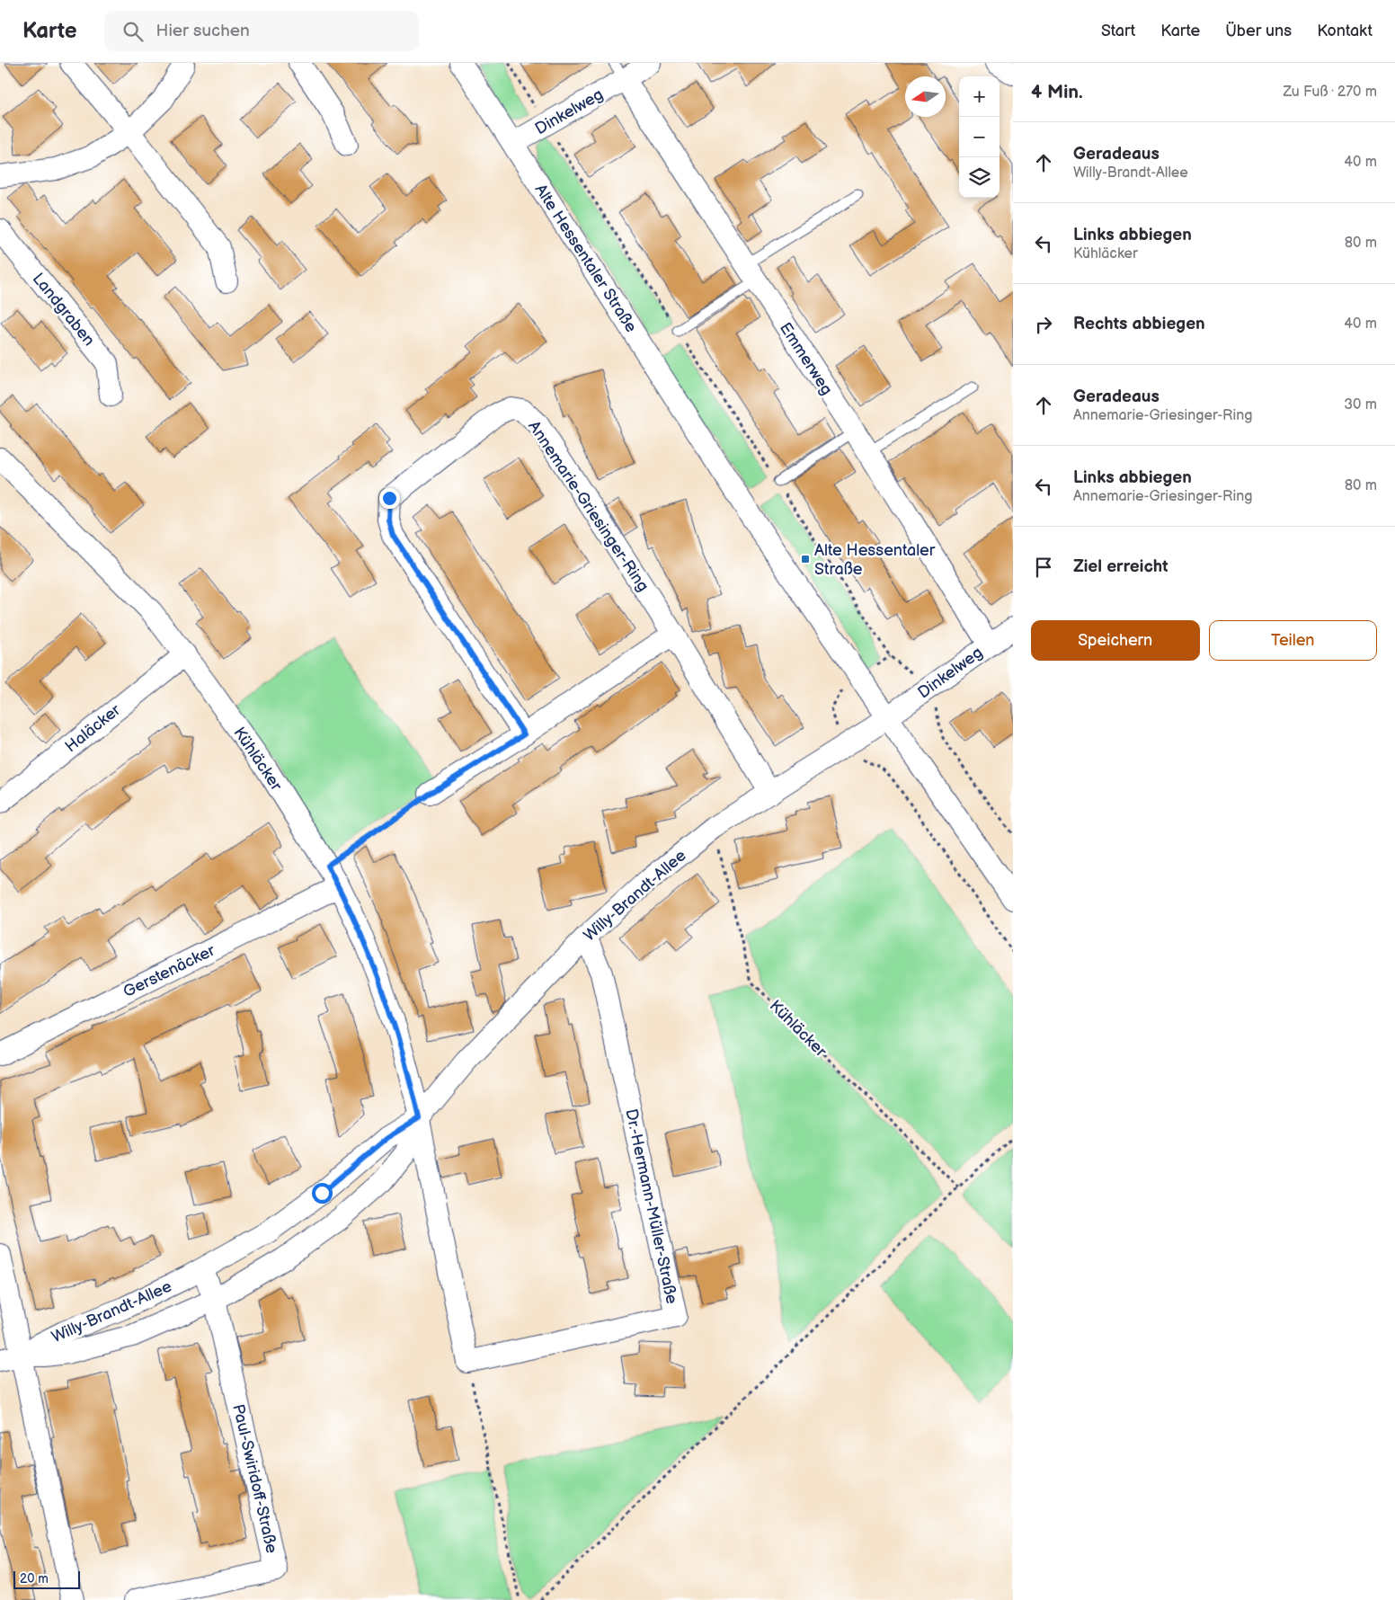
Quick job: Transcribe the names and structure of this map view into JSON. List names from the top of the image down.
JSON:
{
  "streets": {
    "street": [
      "Dinkelweg",
      "Alte Hessentaler Straße",
      "Landgraben",
      "Emmerweg",
      "Annemarie-Griesinger-Ring",
      "Haläcker",
      "Kühläcker",
      "Willy-Brandt-Allee",
      "Gerstenäcker",
      "Dr.-Hermann-Müller-Straße",
      "Paul-Swiridoff-Straße"
    ]
  },
  "crossings": [
    ["Dinkelweg", "Alte Hessentaler Straße"],
    ["Dinkelweg", "Emmerweg"],
    ["Dinkelweg", "Willy-Brandt-Allee"],
    ["Alte Hessentaler Straße", "Willy-Brandt-Allee"],
    ["Annemarie-Griesinger-Ring", "Willy-Brandt-Allee"],
    ["Haläcker", "Kühläcker"],
    ["Kühläcker", "Willy-Brandt-Allee"],
    ["Kühläcker", "Gerstenäcker"],
    ["Willy-Brandt-Allee", "Dr.-Hermann-Müller-Straße"],
    ["Willy-Brandt-Allee", "Paul-Swiridoff-Straße"]
  ],
  "places": {
    "transit": ["Alte Hessentaler Straße"]
  },
  "scale_bar": "20 m",
  "north": "left",
  "page": {
    "header": "Karte",
    "search": "Hier suchen",
    "nav": [
      "Start",
      "Karte",
      "Über uns",
      "Kontakt"
    ],
    "heading": ["4 Min.", "Zu Fuß · 270 m"],
    "map_buttons": ["+", "−"],
    "list": [
      ["Geradeaus", "Willy-Brandt-Allee", "40 m"],
      ["Links abbiegen", "Kühläcker", "80 m"],
      ["Rechts abbiegen", "40 m"],
      ["Geradeaus", "Annemarie-Griesinger-Ring", "30 m"],
      ["Links abbiegen", "Annemarie-Griesinger-Ring", "80 m"],
      "Ziel erreicht"
    ],
    "buttons": ["Speichern", "Teilen"],
    "scale": "20 m"
  }
}
